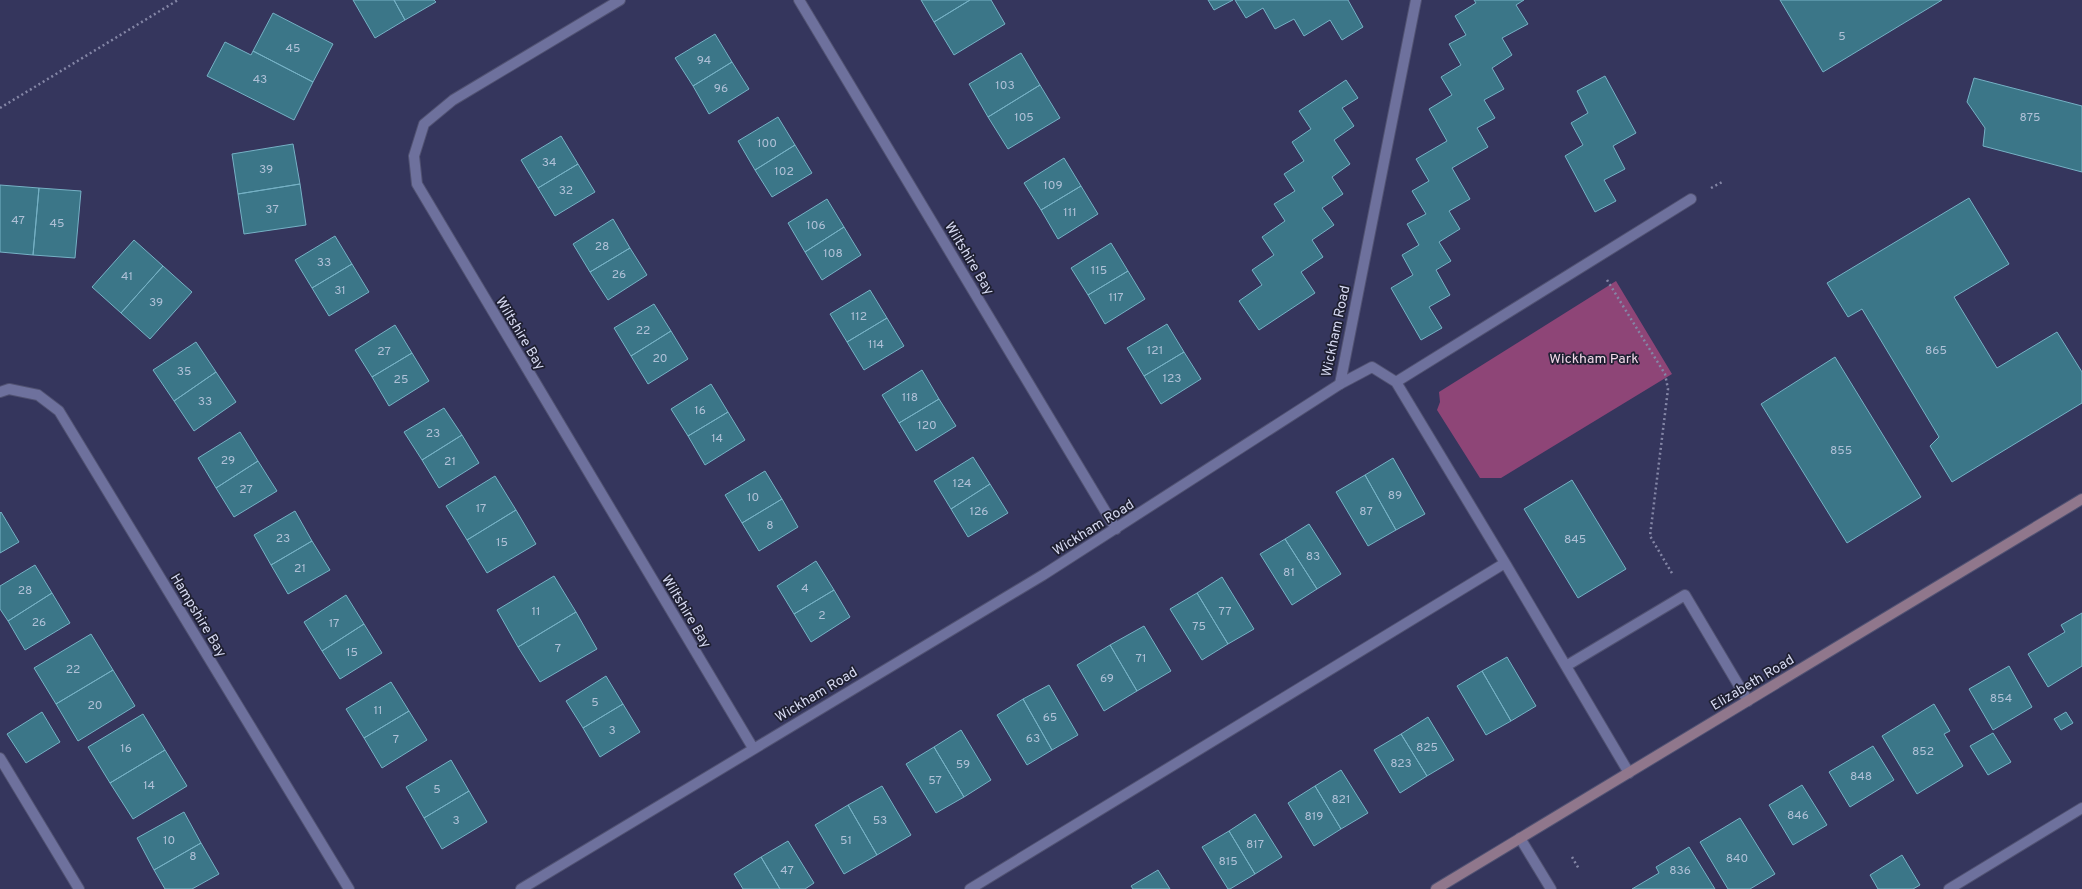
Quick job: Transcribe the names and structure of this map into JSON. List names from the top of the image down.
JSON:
{
  "streets": {
    "street": [
      "Wiltshire Bay",
      "Wickham Road",
      "Hampshire Bay",
      "Elizabeth Road"
    ]
  },
  "crossings": [
    ["Wiltshire Bay", "Wickham Road"]
  ],
  "parks": ["Wickham Park"],
  "house_numbers": [
    "5",
    "45",
    "94",
    "43",
    "103",
    "96",
    "105",
    "875",
    "100",
    "34",
    "39",
    "102",
    "109",
    "32",
    "37",
    "111",
    "47",
    "45",
    "106",
    "28",
    "108",
    "33",
    "115",
    "26",
    "41",
    "31",
    "117",
    "39",
    "112",
    "22",
    "114",
    "121",
    "865",
    "27",
    "20",
    "35",
    "123",
    "25",
    "118",
    "33",
    "16",
    "120",
    "23",
    "14",
    "855",
    "29",
    "21",
    "124",
    "27",
    "89",
    "10",
    "17",
    "126",
    "87",
    "8",
    "23",
    "845",
    "15",
    "83",
    "21",
    "81",
    "4",
    "28",
    "11",
    "77",
    "2",
    "26",
    "17",
    "75",
    "7",
    "15",
    "71",
    "22",
    "69",
    "854",
    "5",
    "20",
    "11",
    "65",
    "3",
    "63",
    "7",
    "825",
    "16",
    "852",
    "823",
    "59",
    "848",
    "57",
    "14",
    "5",
    "821",
    "846",
    "819",
    "3",
    "53",
    "10",
    "51",
    "817",
    "8",
    "840",
    "815",
    "47",
    "836"
  ]
}
